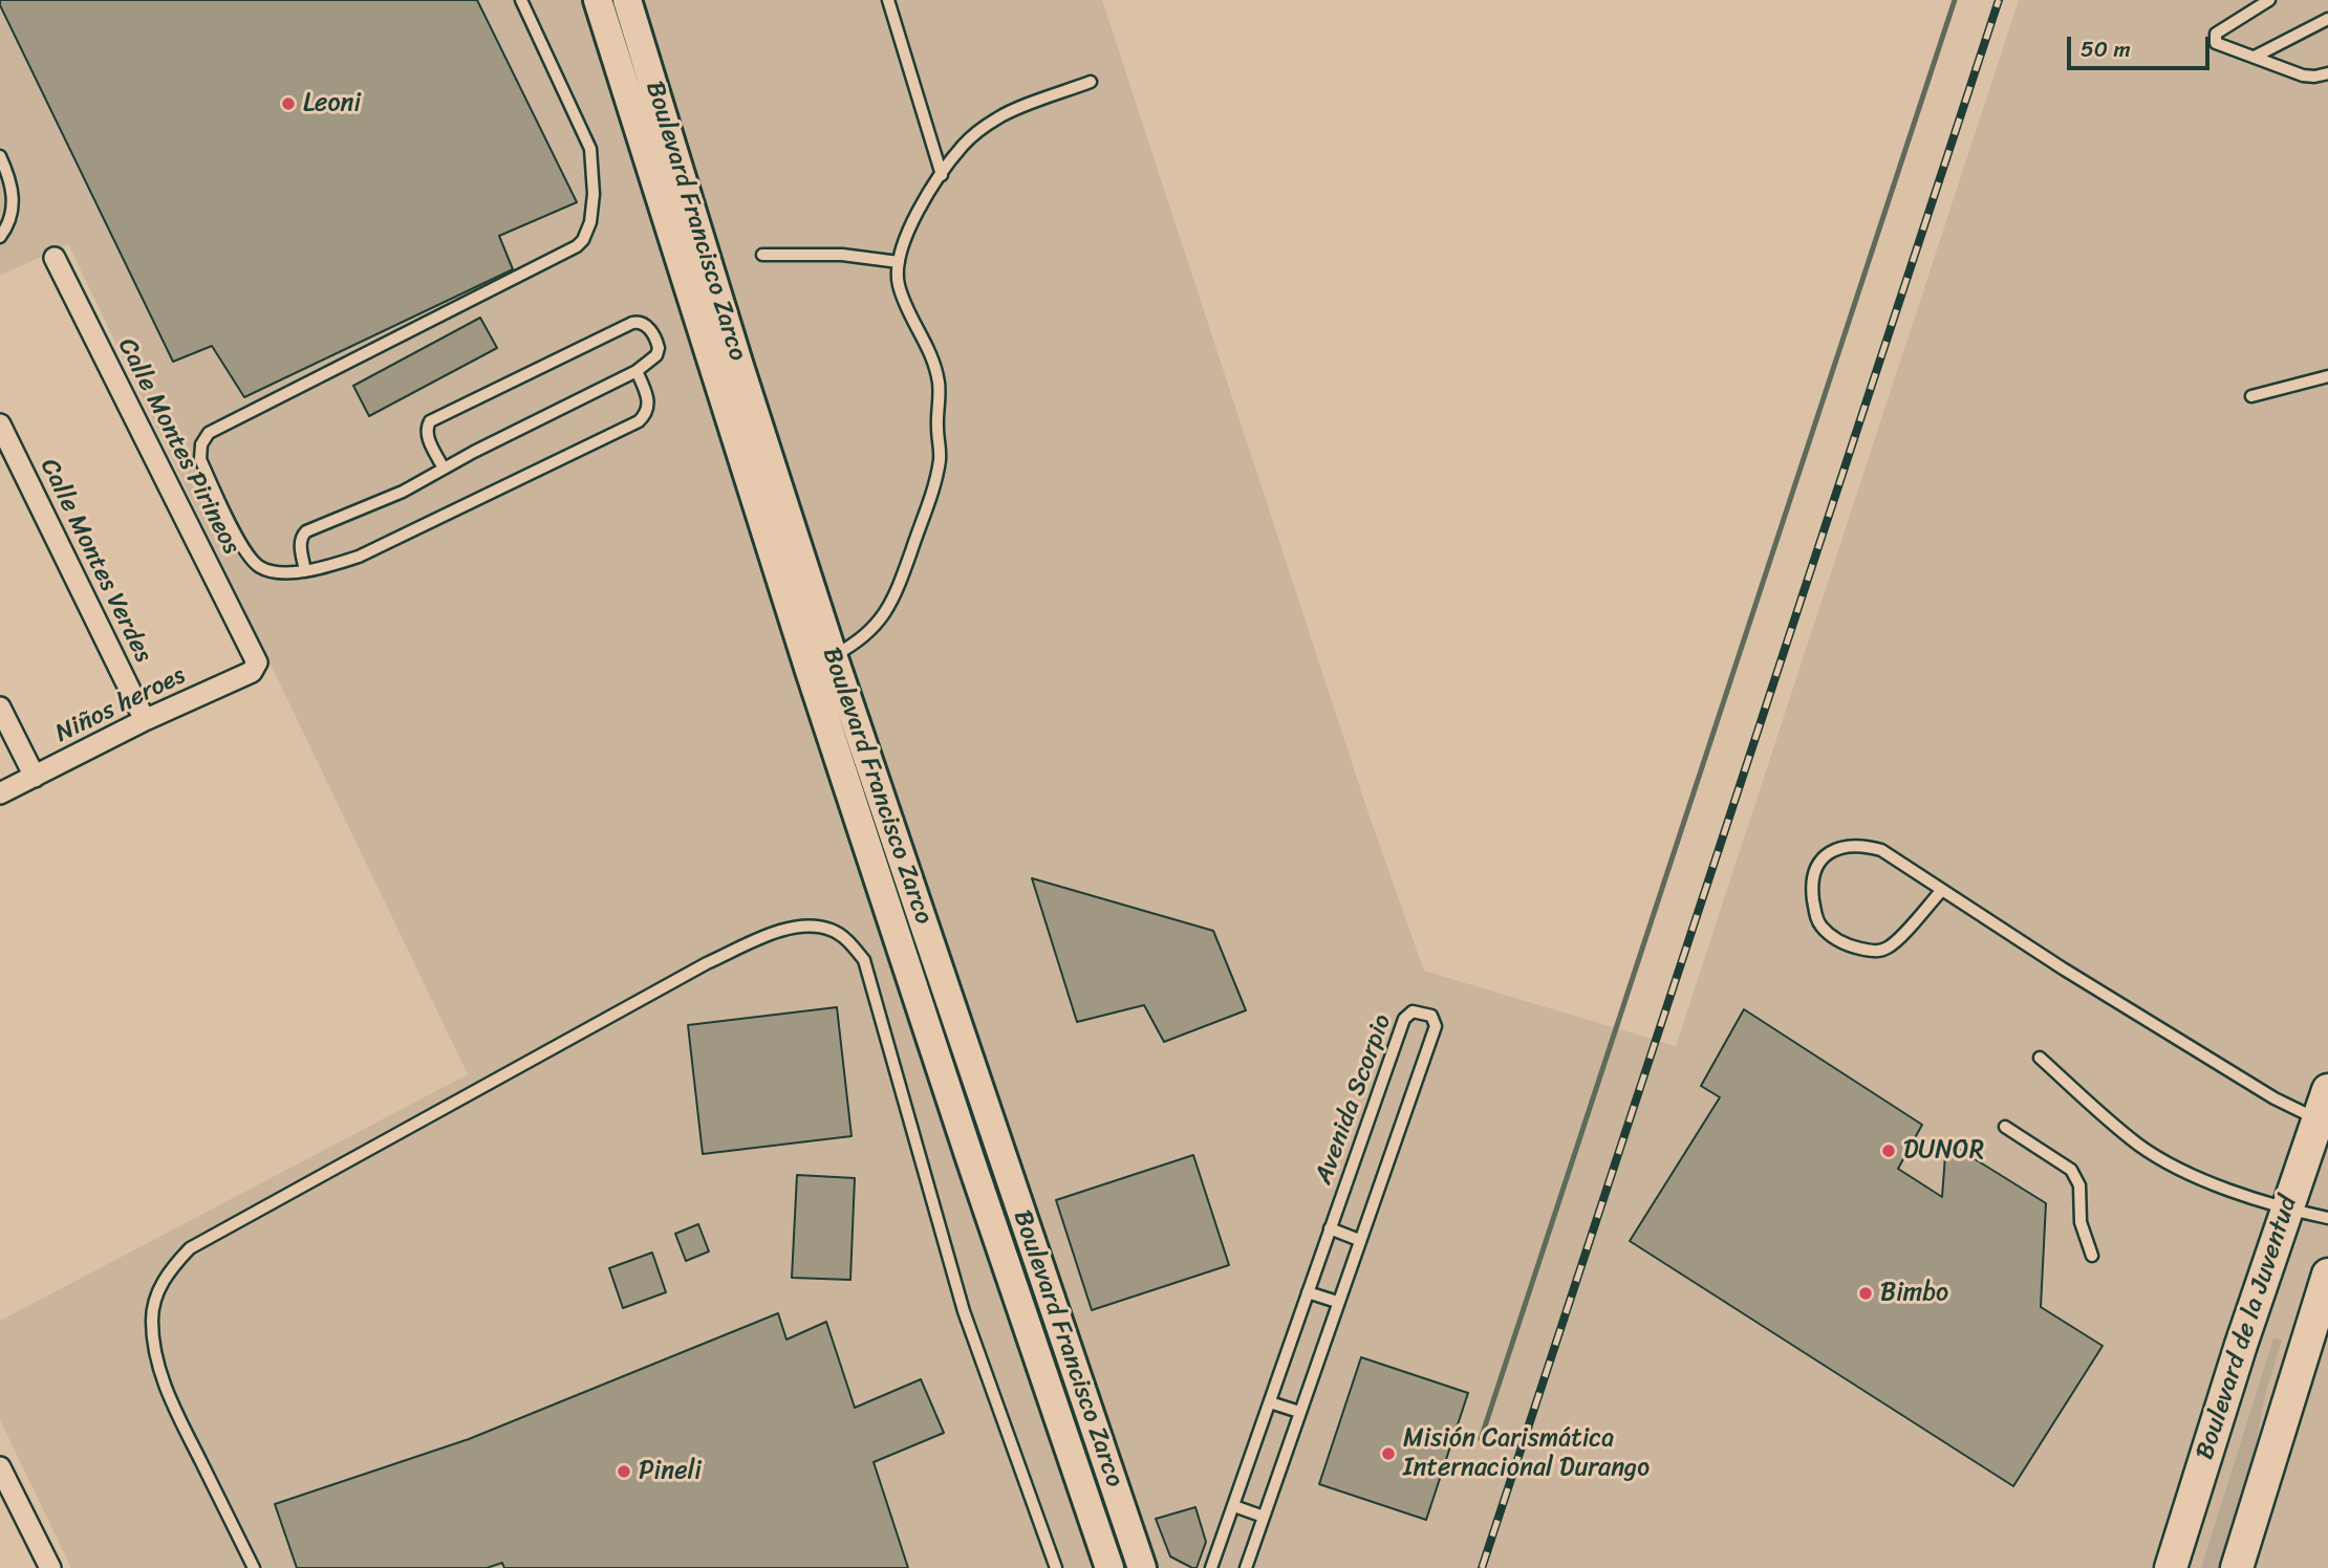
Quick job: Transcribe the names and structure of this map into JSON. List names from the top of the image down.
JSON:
{
  "streets": {
    "main road": ["Boulevard Francisco Zarco", "Boulevard de la Juventud"],
    "street": ["Calle Montes Pirineos", "Calle Montes Verdes", "Niños heroes"],
    "lane": ["Avenida Scorpio"]
  },
  "crossings": [
    ["Calle Montes Pirineos", "Niños heroes"],
    ["Calle Montes Verdes", "Niños heroes"]
  ],
  "places": [
    "Leoni",
    "DUNOR",
    "Bimbo",
    "Misión Carismática Internacional Durango",
    "Pineli"
  ],
  "scale_bar": "50 m"
}
